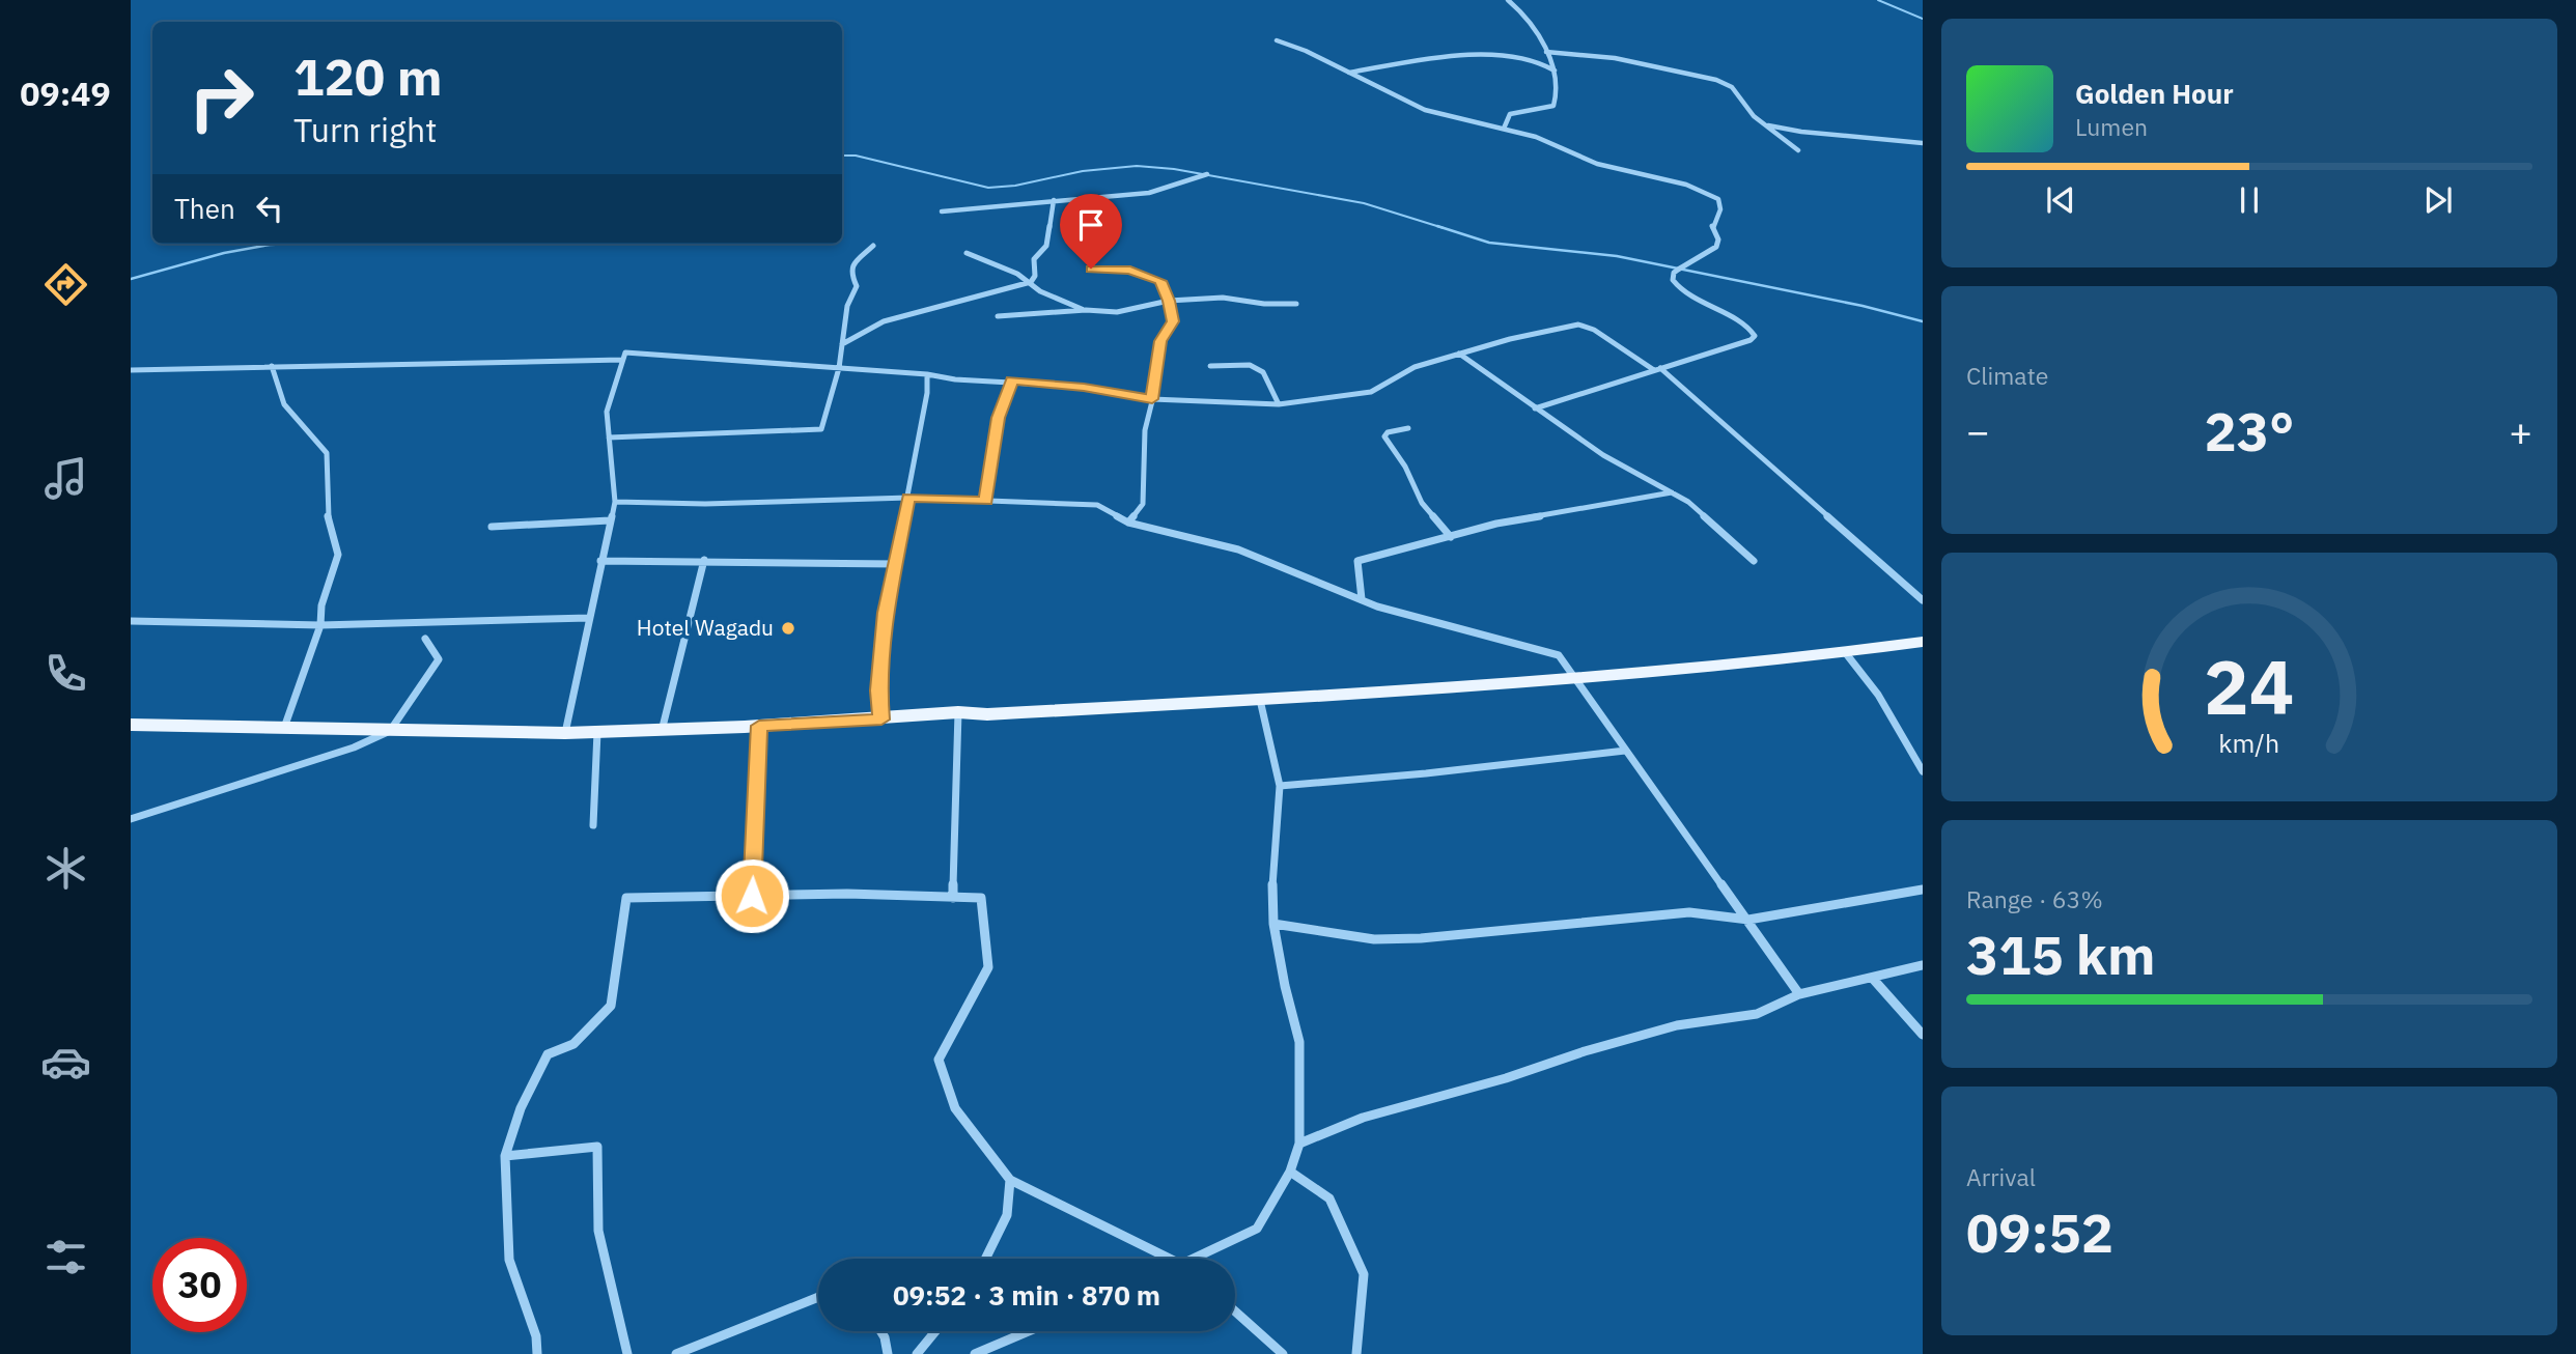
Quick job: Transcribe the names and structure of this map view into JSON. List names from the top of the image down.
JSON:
{
  "places": ["Hotel Wagadu"],
  "page": {
    "tabs": "09:49",
    "turn": ["120 m", "Turn right"],
    "song": ["Golden Hour", "Lumen"],
    "then": "Then",
    "tile": [
      "Climate",
      ["Range · 63%", "315 km"],
      ["Arrival", "09:52"]
    ],
    "heat": ["−", "23°", "+"],
    "limit": "30",
    "trip": "09:52 · 3 min · 870 m",
    "gauge": ["24", "km/h"]
  }
}
